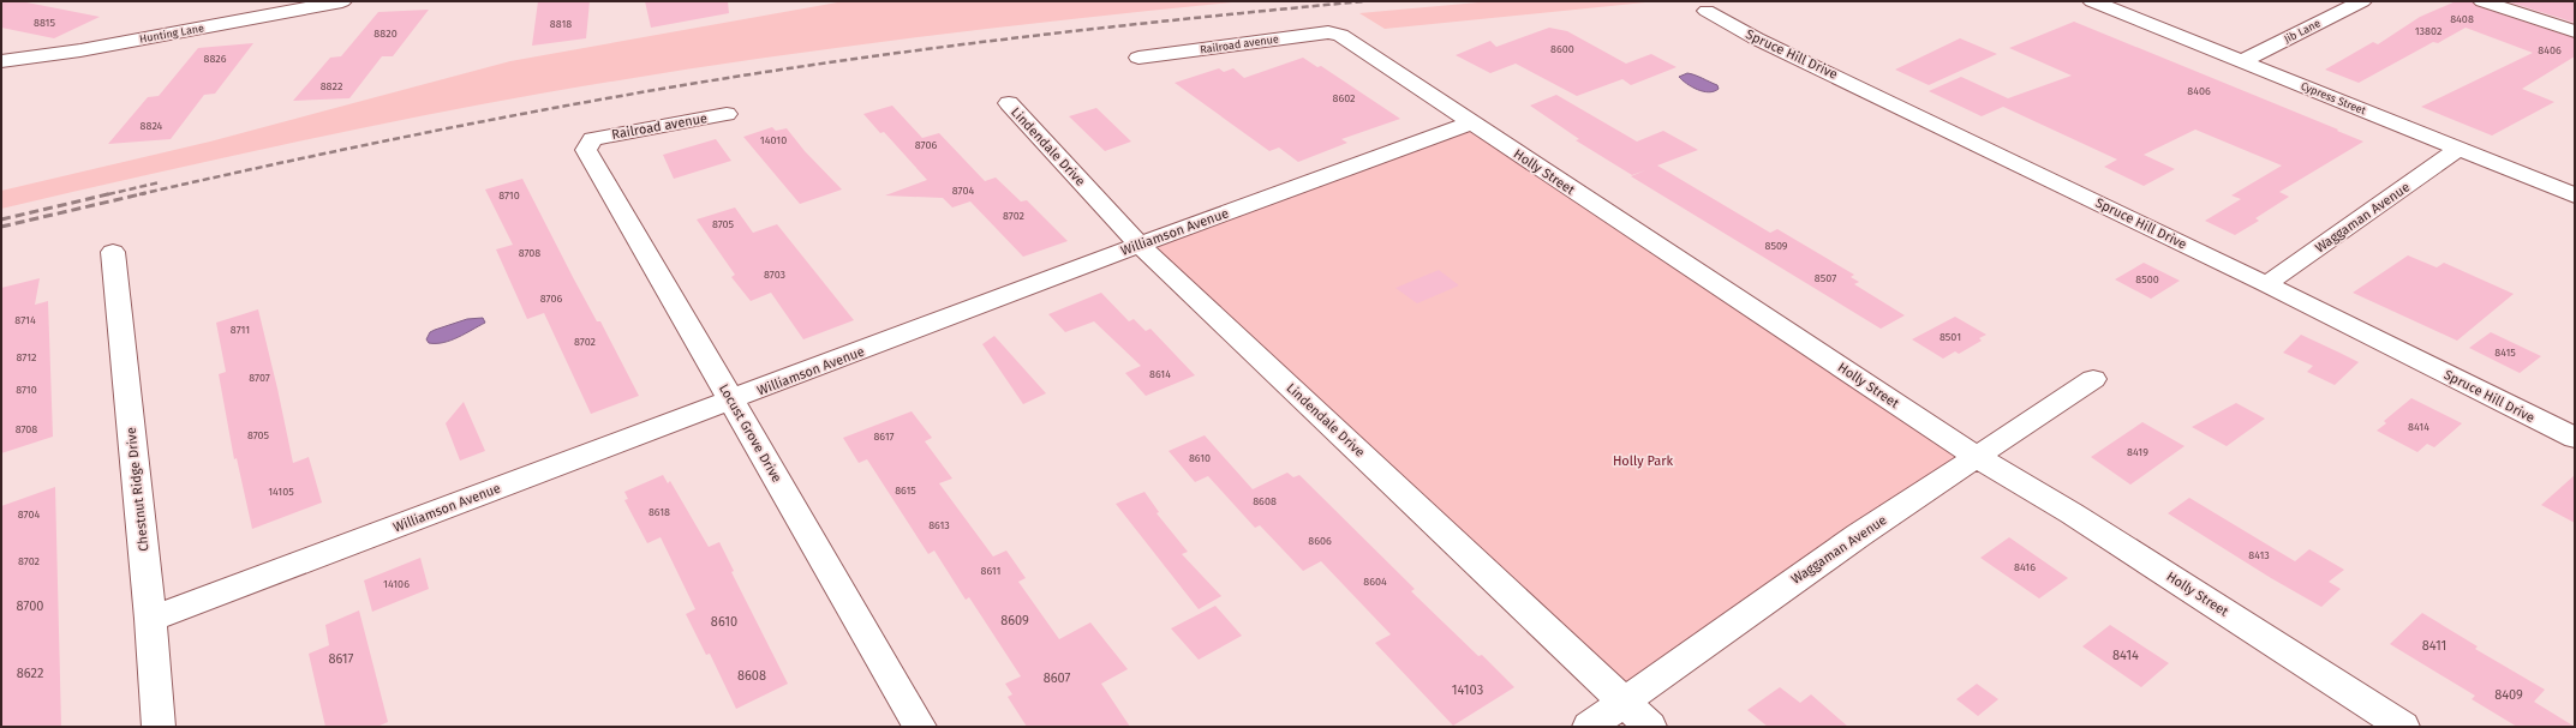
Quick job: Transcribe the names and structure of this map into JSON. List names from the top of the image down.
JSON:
{
  "streets": {
    "street": [
      "Jib Lane",
      "Hunting Lane",
      "Railroad avenue",
      "Spruce Hill Drive",
      "Cypress Street",
      "Lindendale Drive",
      "Holly Street",
      "Waggaman Avenue",
      "Williamson Avenue",
      "Locust Grove Drive",
      "Chestnut Ridge Drive"
    ]
  },
  "crossings": [
    ["Jib Lane", "Cypress Street"],
    ["Railroad avenue", "Holly Street"],
    ["Railroad avenue", "Locust Grove Drive"],
    ["Spruce Hill Drive", "Waggaman Avenue"],
    ["Cypress Street", "Waggaman Avenue"],
    ["Lindendale Drive", "Waggaman Avenue"],
    ["Lindendale Drive", "Williamson Avenue"],
    ["Holly Street", "Waggaman Avenue"],
    ["Holly Street", "Williamson Avenue"],
    ["Williamson Avenue", "Locust Grove Drive"],
    ["Williamson Avenue", "Chestnut Ridge Drive"]
  ],
  "parks": ["Holly Park"],
  "house_numbers": [
    "8408",
    "8815",
    "8818",
    "13802",
    "8820",
    "8600",
    "8406",
    "8826",
    "8822",
    "8406",
    "8602",
    "8824",
    "14010",
    "8706",
    "8704",
    "8710",
    "8702",
    "8705",
    "8509",
    "8708",
    "8703",
    "8507",
    "8500",
    "8706",
    "8714",
    "8711",
    "8501",
    "8702",
    "8415",
    "8712",
    "8614",
    "8707",
    "8710",
    "8414",
    "8708",
    "8705",
    "8617",
    "8419",
    "8610",
    "8615",
    "14105",
    "8608",
    "8618",
    "8704",
    "8613",
    "8606",
    "8413",
    "8702",
    "8416",
    "8611",
    "8604",
    "14106",
    "8700",
    "8609",
    "8610",
    "8411",
    "8414",
    "8617",
    "8622",
    "8608",
    "8607",
    "14103",
    "8409"
  ]
}
